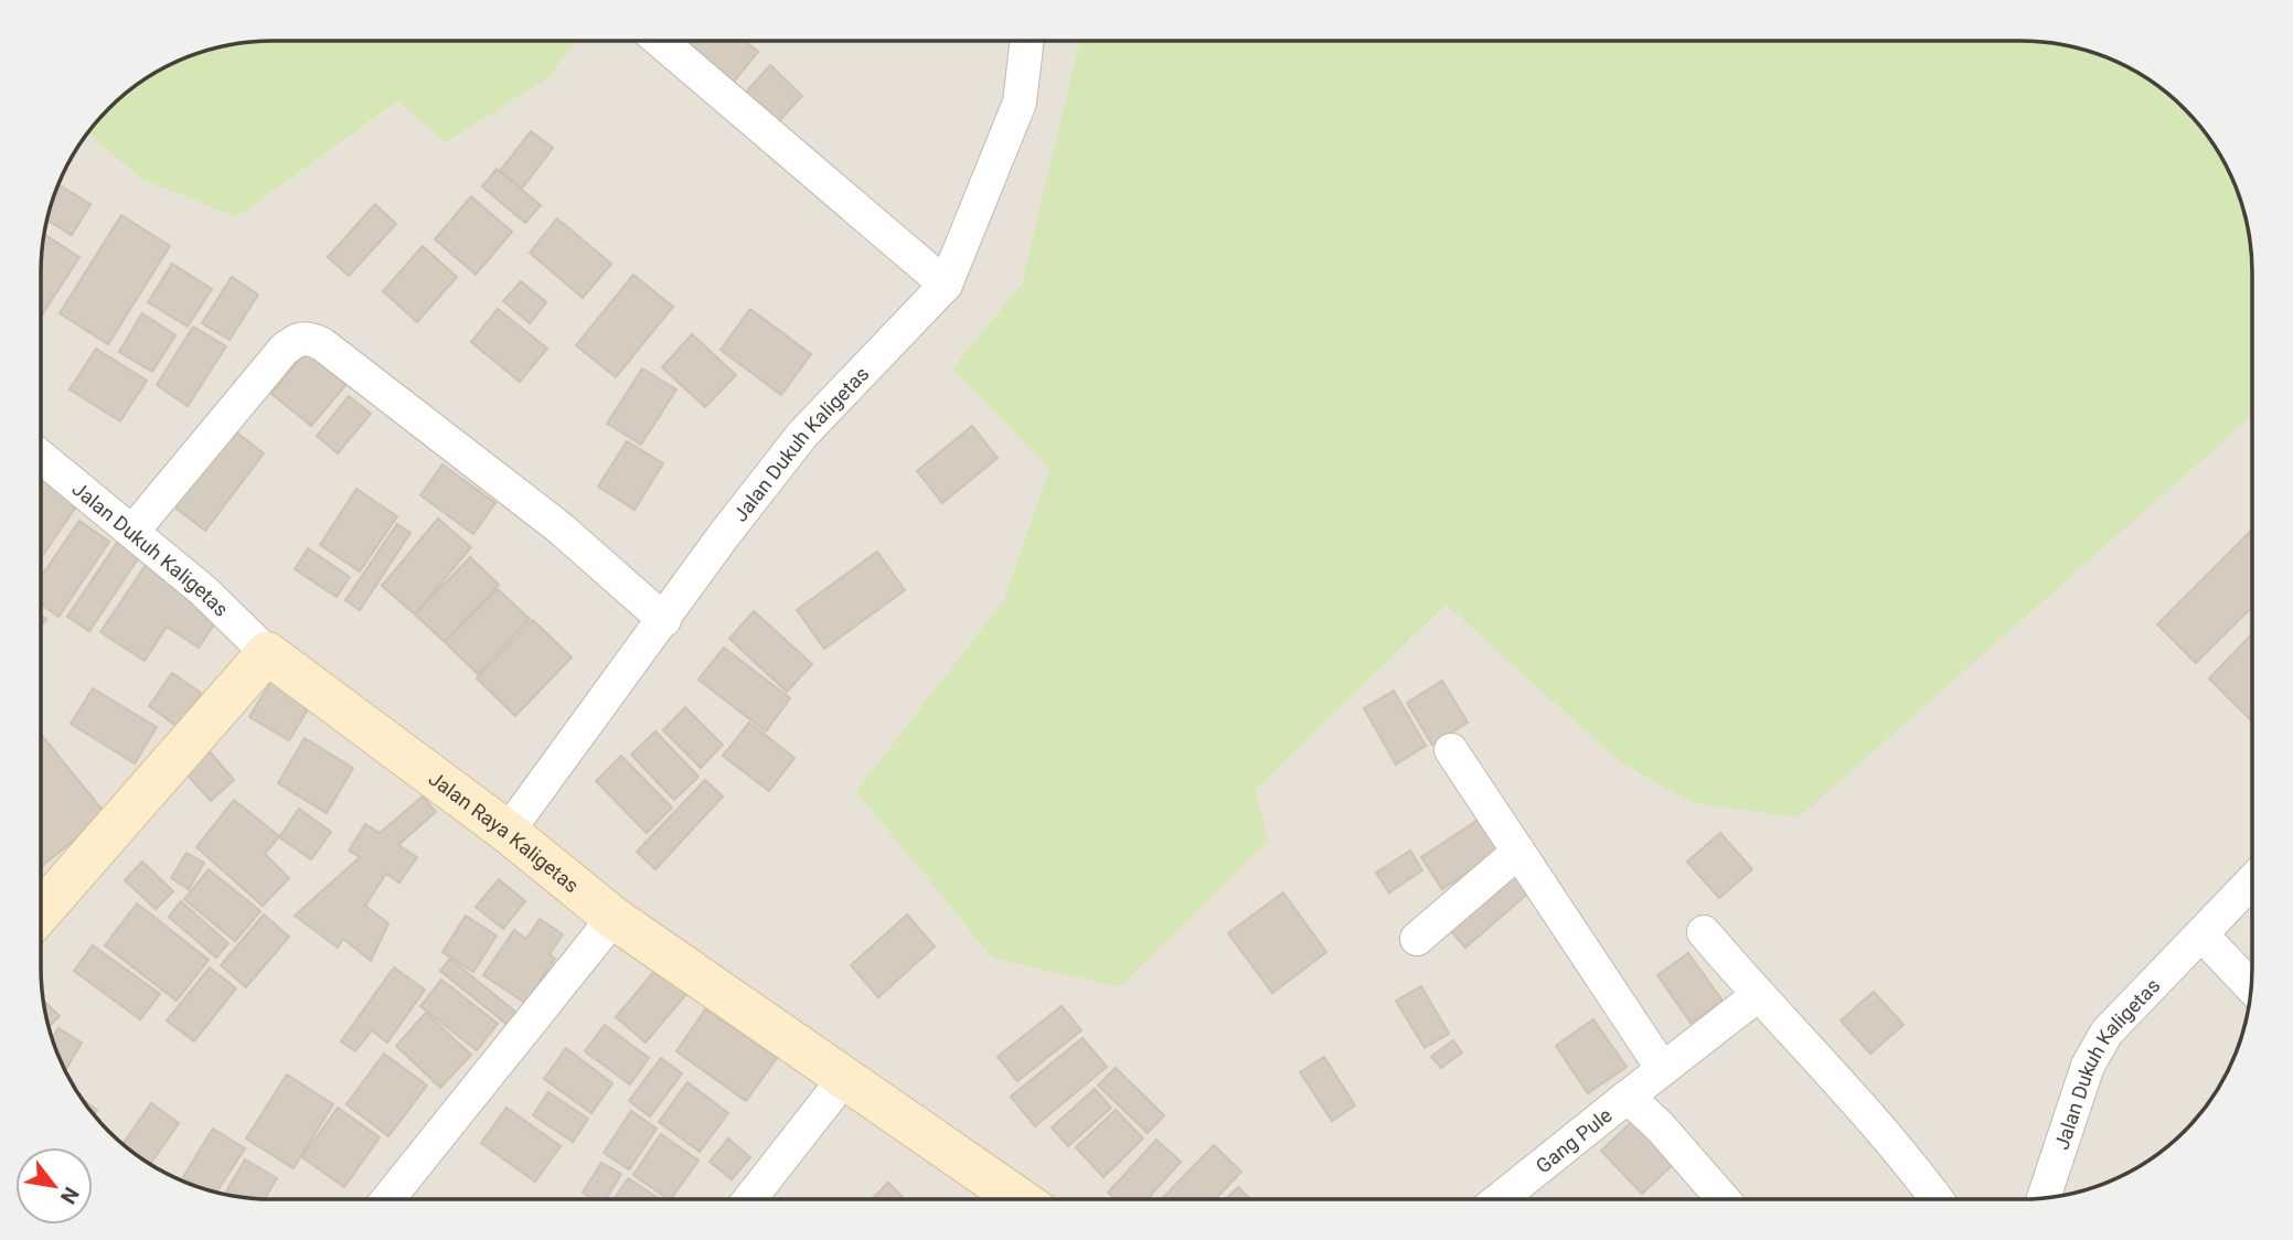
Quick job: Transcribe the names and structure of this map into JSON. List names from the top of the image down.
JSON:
{
  "streets": {
    "main road": ["Jalan Raya Kaligetas"],
    "street": ["Jalan Dukuh Kaligetas", "Gang Pule"]
  },
  "crossings": [
    ["Jalan Dukuh Kaligetas", "Jalan Raya Kaligetas"]
  ],
  "north": "bottom right"
}
